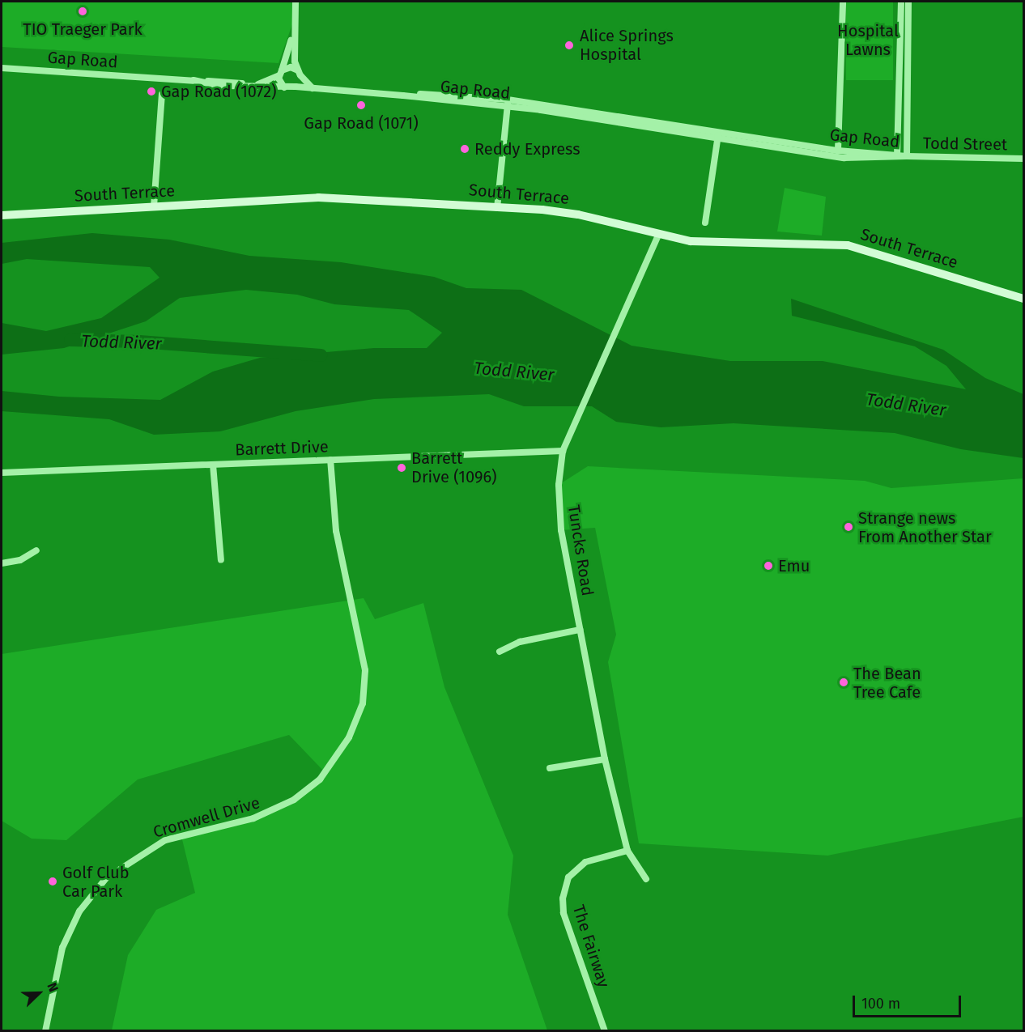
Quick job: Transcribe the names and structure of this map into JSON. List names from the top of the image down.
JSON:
{
  "streets": {
    "street": [
      "Gap Road",
      "Todd Street",
      "South Terrace",
      "Barrett Drive",
      "Tuncks Road",
      "Cromwell Drive",
      "The Fairway"
    ]
  },
  "crossings": [
    ["Gap Road", "Todd Street"],
    ["South Terrace", "Tuncks Road"],
    ["Barrett Drive", "Tuncks Road"],
    ["Barrett Drive", "Cromwell Drive"],
    ["Tuncks Road", "The Fairway"]
  ],
  "water": ["Todd River"],
  "parks": ["Hospital Lawns"],
  "places": [
    "TIO Traeger Park",
    "Alice Springs Hospital",
    "Gap Road (1072)",
    "Gap Road (1071)",
    "Reddy Express",
    "Barrett Drive (1096)",
    "Strange news From Another Star",
    "Emu",
    "The Bean Tree Cafe",
    "Golf Club Car Park"
  ],
  "scale_bar": "100 m",
  "north": "top right"
}
